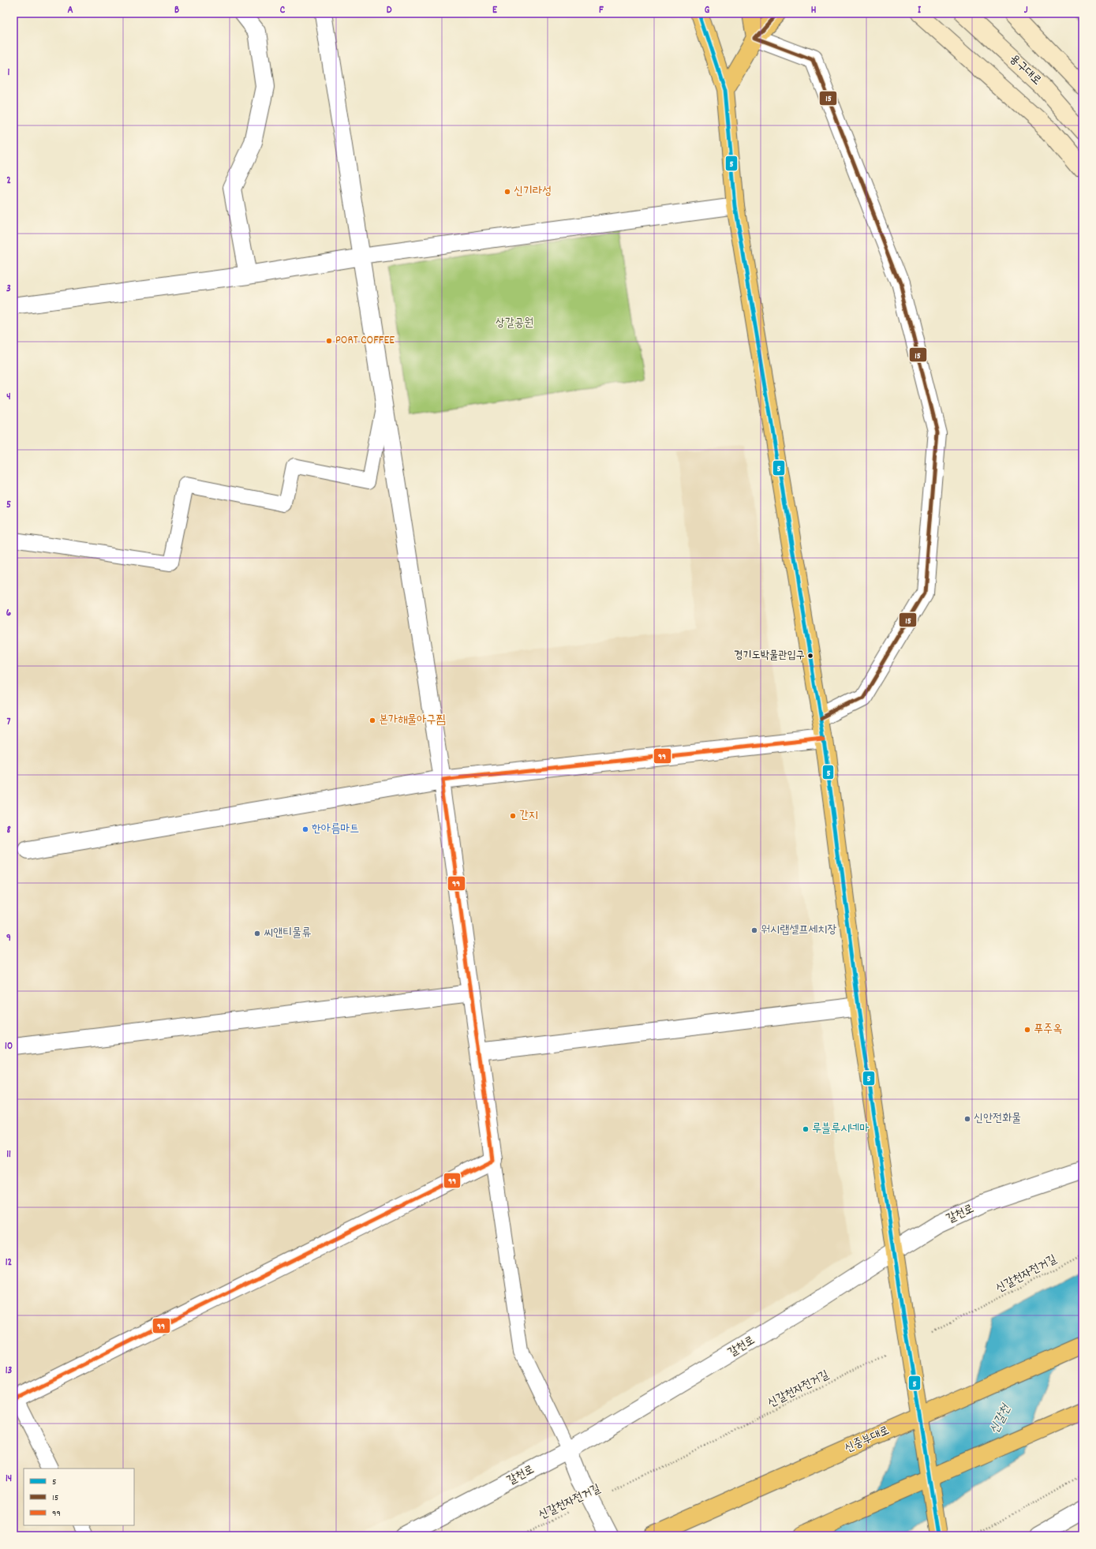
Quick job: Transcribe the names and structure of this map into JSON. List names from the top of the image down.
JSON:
{
  "streets": {
    "main road": ["용구대로", "신중부대로"],
    "street": ["갈천로"],
    "path": ["신갈천자전거길"]
  },
  "water": ["신갈천"],
  "parks": ["상갈공원"],
  "places": [
    "신기라성",
    "PORT COFFEE",
    "경기도박물관입구",
    "본가해물아구찜",
    "간지",
    "한아름마트",
    "워시랩셀프세치장",
    "씨앤티물류",
    "푸주옥",
    "신안전화물",
    "루블루시네마"
  ],
  "lines": ["transit line 5", "transit line 15", "transit line 99"],
  "legend": ["5", "15", "99"],
  "grid": {
    "columns": [
      "A",
      "B",
      "C",
      "D",
      "E",
      "F",
      "G",
      "H",
      "I",
      "J"
    ],
    "rows": [
      "1",
      "2",
      "3",
      "4",
      "5",
      "6",
      "7",
      "8",
      "9",
      "10",
      "11",
      "12",
      "13",
      "14"
    ]
  }
}
